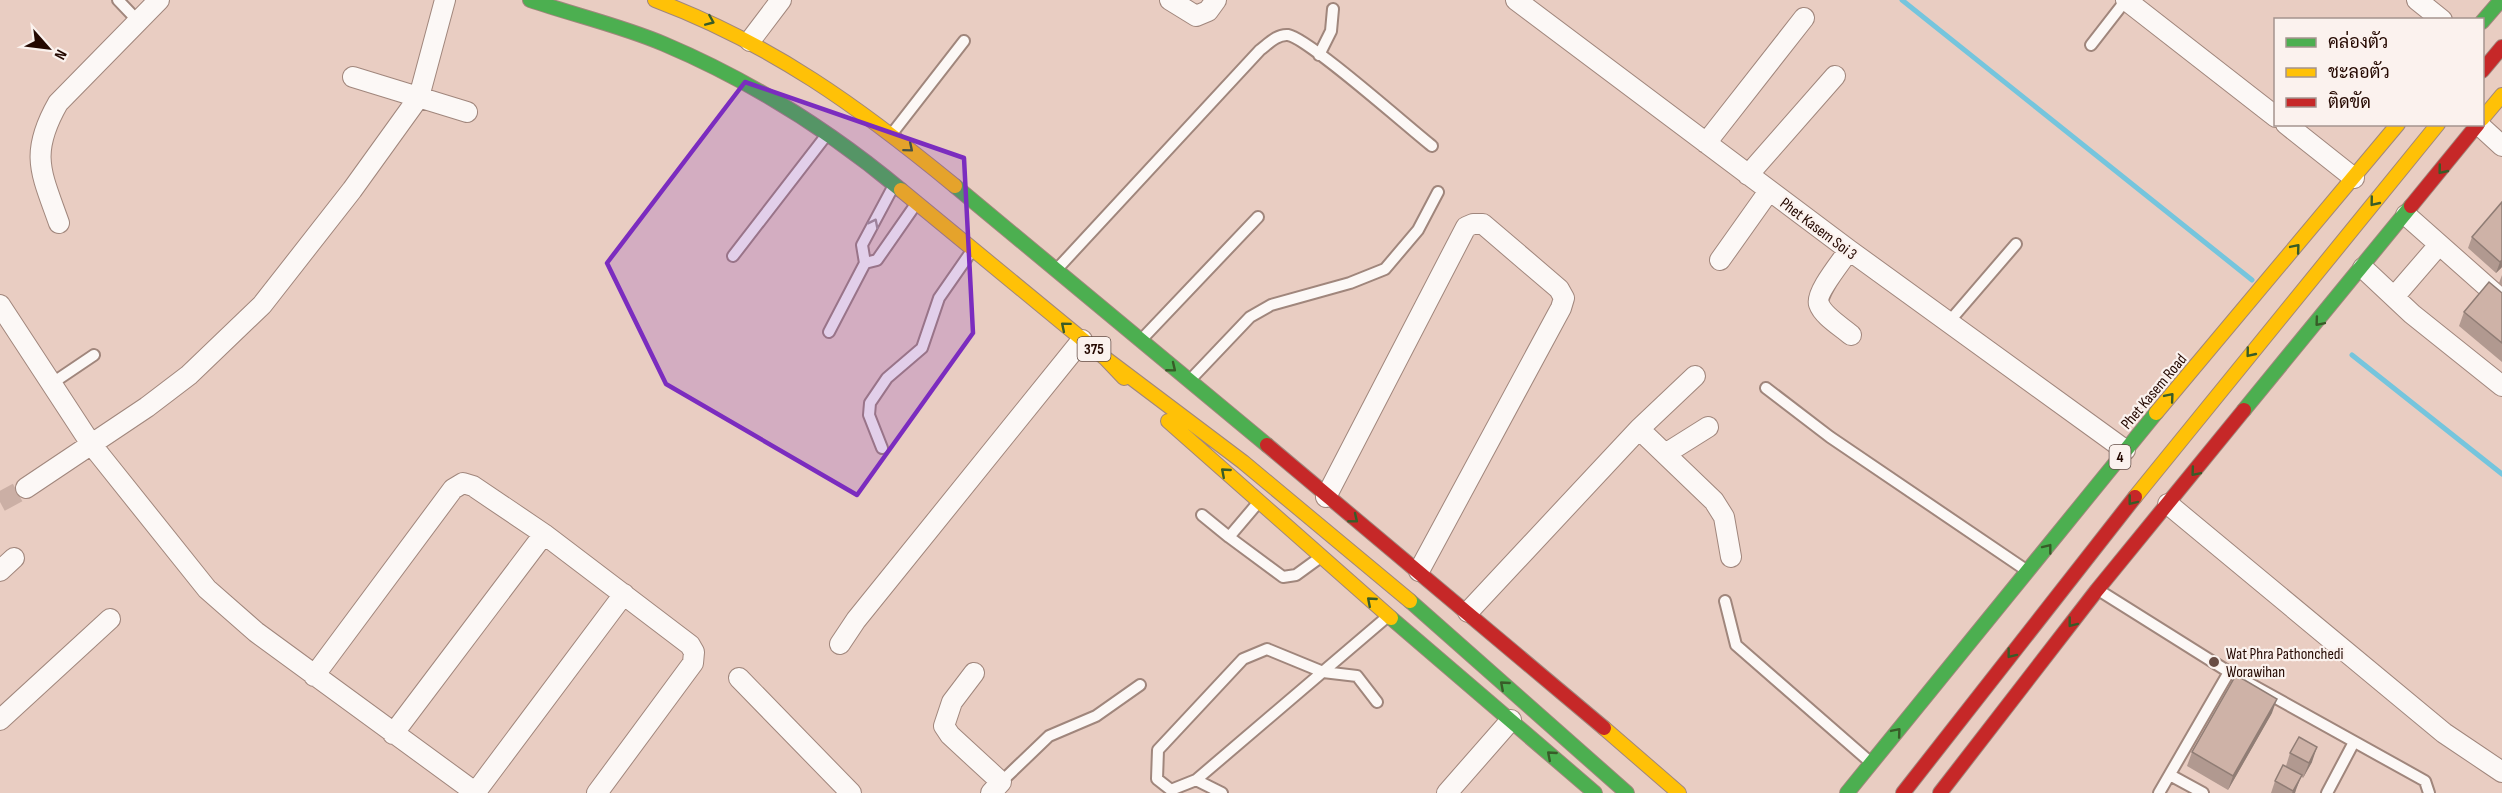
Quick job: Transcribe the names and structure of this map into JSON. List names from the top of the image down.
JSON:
{
  "streets": {
    "main road": ["375", "Phet Kasem Road", "4"],
    "street": ["Phet Kasem Soi 3"]
  },
  "crossings": [
    ["Phet Kasem Soi 3", "Phet Kasem Road"]
  ],
  "places": ["Wat Phra Pathonchedi Worawihan"],
  "legend": ["คล่องตัว", "ชะลอตัว", "ติดขัด"],
  "north": "bottom right"
}
